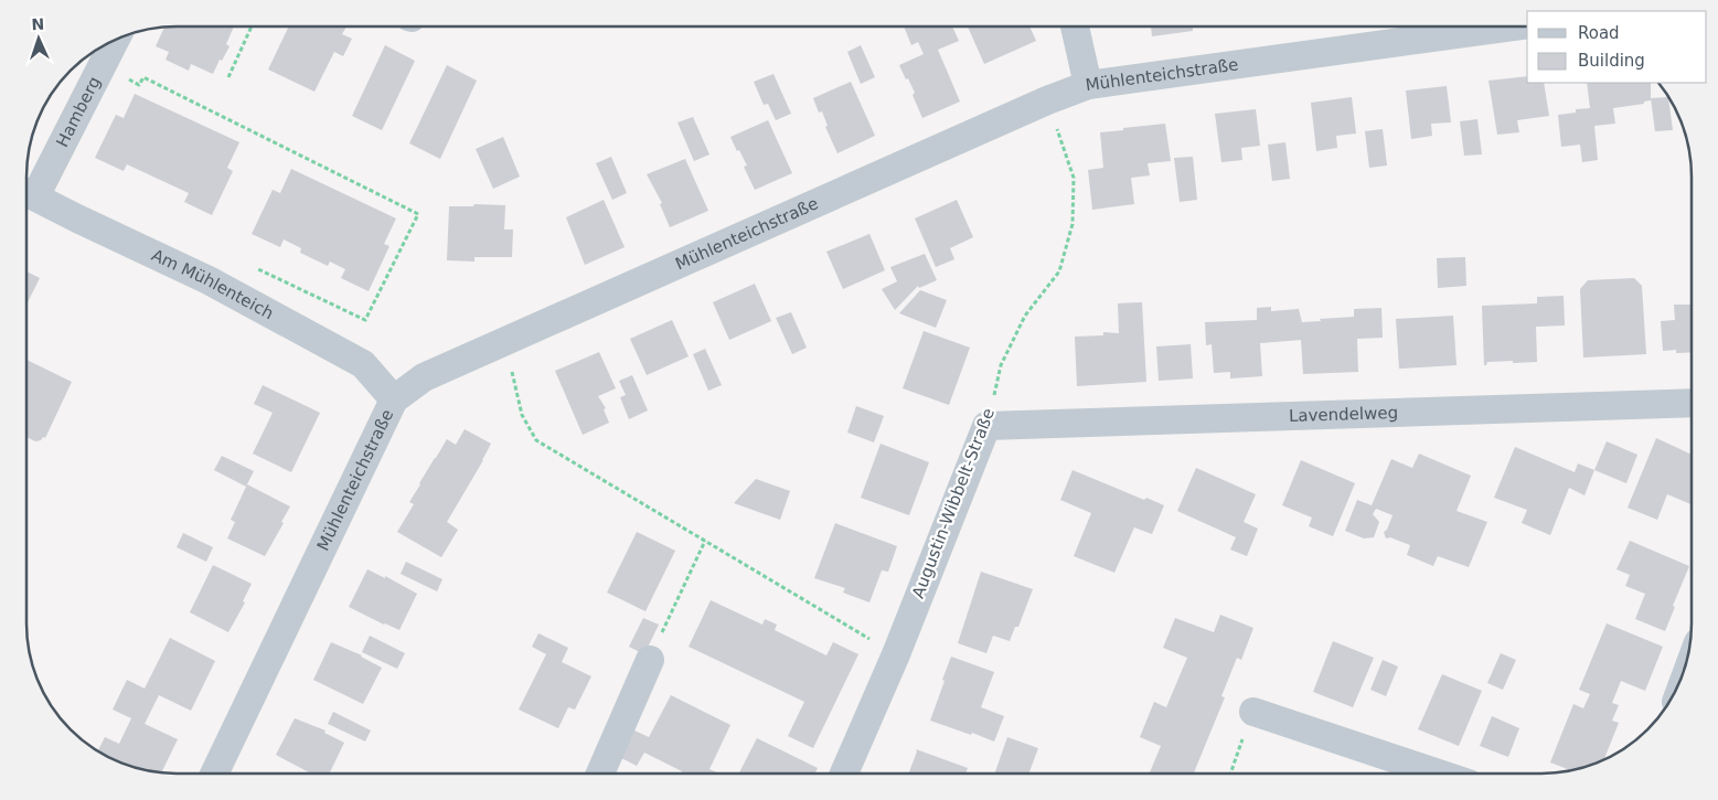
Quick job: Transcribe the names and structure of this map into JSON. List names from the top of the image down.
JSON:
{
  "streets": {
    "street": [
      "Mühlenteichstraße",
      "Hamberg",
      "Am Mühlenteich",
      "Lavendelweg",
      "Augustin-Wibbelt-Straße"
    ]
  },
  "crossings": [
    ["Mühlenteichstraße", "Am Mühlenteich"],
    ["Mühlenteichstraße", "Augustin-Wibbelt-Straße"],
    ["Hamberg", "Am Mühlenteich"],
    ["Lavendelweg", "Augustin-Wibbelt-Straße"]
  ],
  "legend": ["Road", "Building"],
  "north": "top"
}
